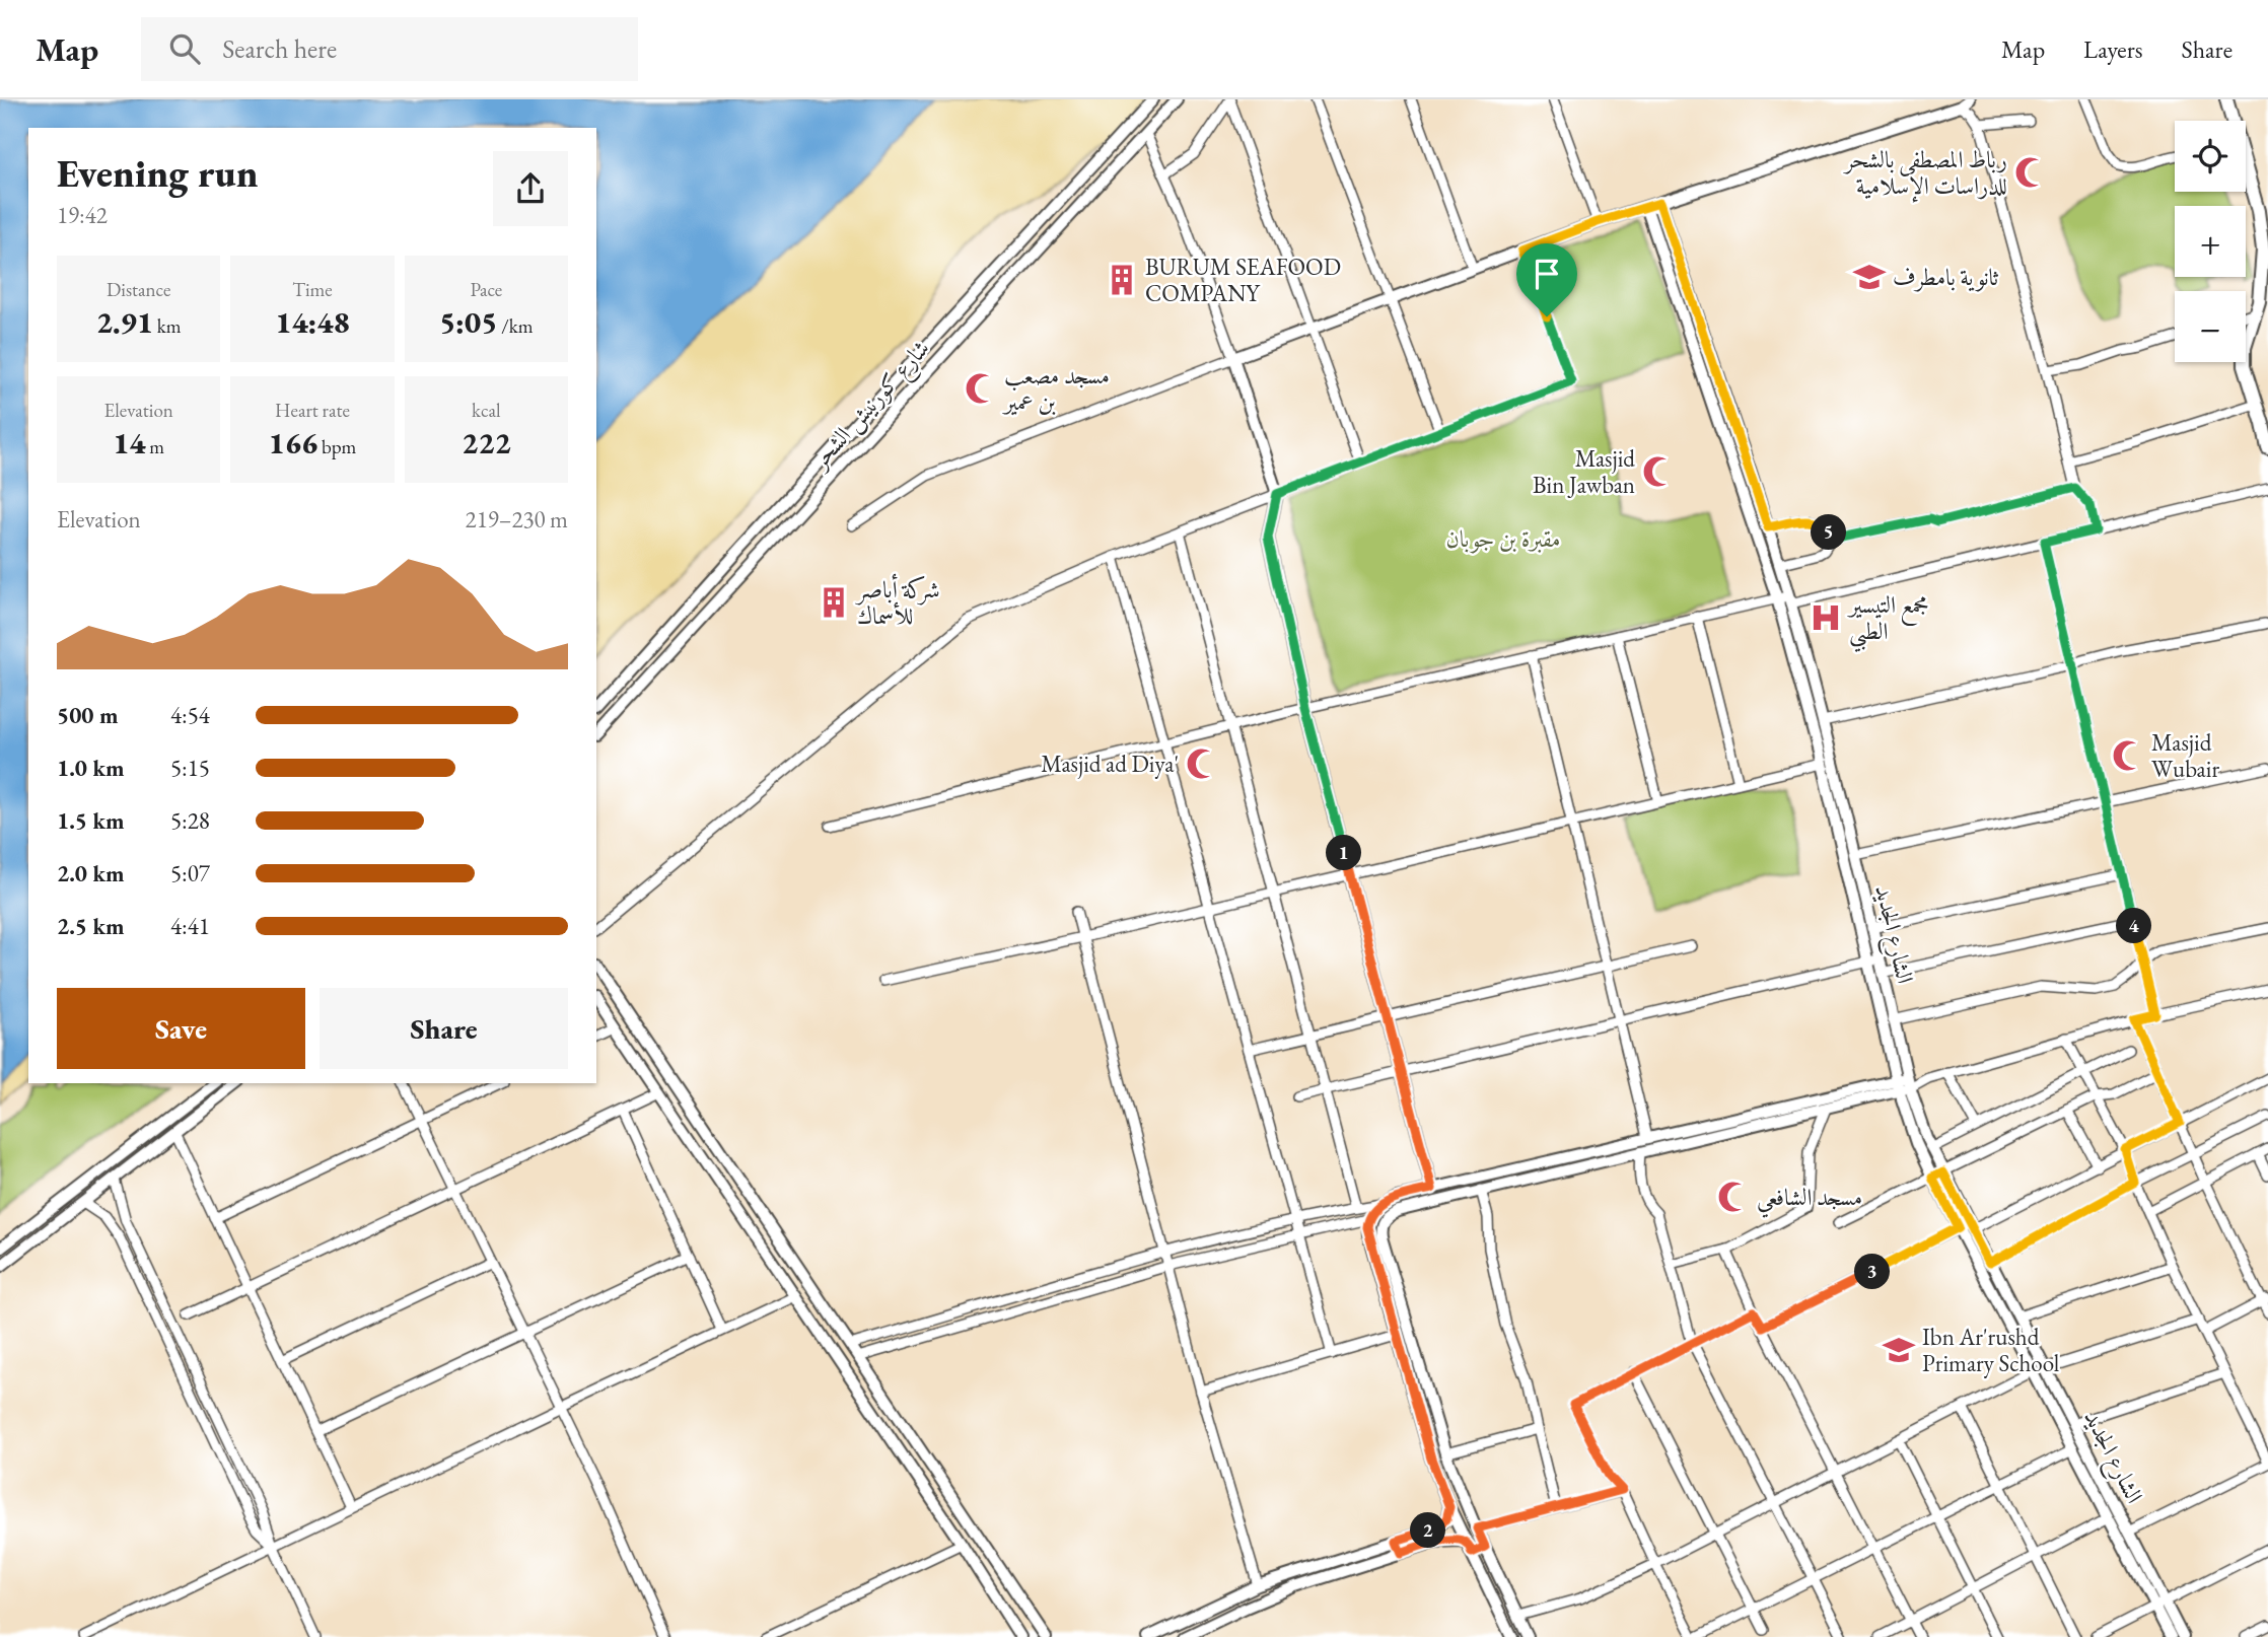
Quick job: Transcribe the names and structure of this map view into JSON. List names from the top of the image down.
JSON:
{
  "streets": {
    "street": ["شارع كورنيش الشحر", "الشارع الجديد"]
  },
  "parks": ["مقبرة بن جوبان"],
  "places": {
    "mosque": [
      "رباط المصطفى بالشحر للدراسات الإسلامية",
      "مسجد مصعب بن عمير",
      "Masjid Bin Jawban",
      "Masjid Wubair",
      "Masjid ad Diya'",
      "مسجد الشافعي"
    ],
    "school or university": ["ثانوية بامطرف", "Ibn Ar'rushd Primary School"],
    "building": ["BURUM SEAFOOD COMPANY", "شركة أباصر للأسماك"],
    "hospital": ["مجمع التيسير الطبي"]
  },
  "page": {
    "header": "Map",
    "search": "Search here",
    "nav": ["Map", "Layers", "Share"],
    "map_buttons": ["+", "−"],
    "heading": ["Evening run", "19:42"],
    "stats": [
      ["Distance", "2.91 km"],
      ["Time", "14:48"],
      ["Pace", "5:05 /km"],
      ["Elevation", "14 m"],
      ["Heart rate", "166 bpm"],
      ["kcal", "222"]
    ],
    "chart": ["Elevation", "219–230 m"],
    "pins": [
      "5",
      "1",
      "4",
      "3",
      "2"
    ],
    "list": [
      {
        "name": "500 m",
        "note": "4:54"
      },
      {
        "name": "1.0 km",
        "note": "5:15"
      },
      {
        "name": "1.5 km",
        "note": "5:28"
      },
      {
        "name": "2.0 km",
        "note": "5:07"
      },
      {
        "name": "2.5 km",
        "note": "4:41"
      }
    ],
    "buttons": ["Save", "Share"]
  }
}
